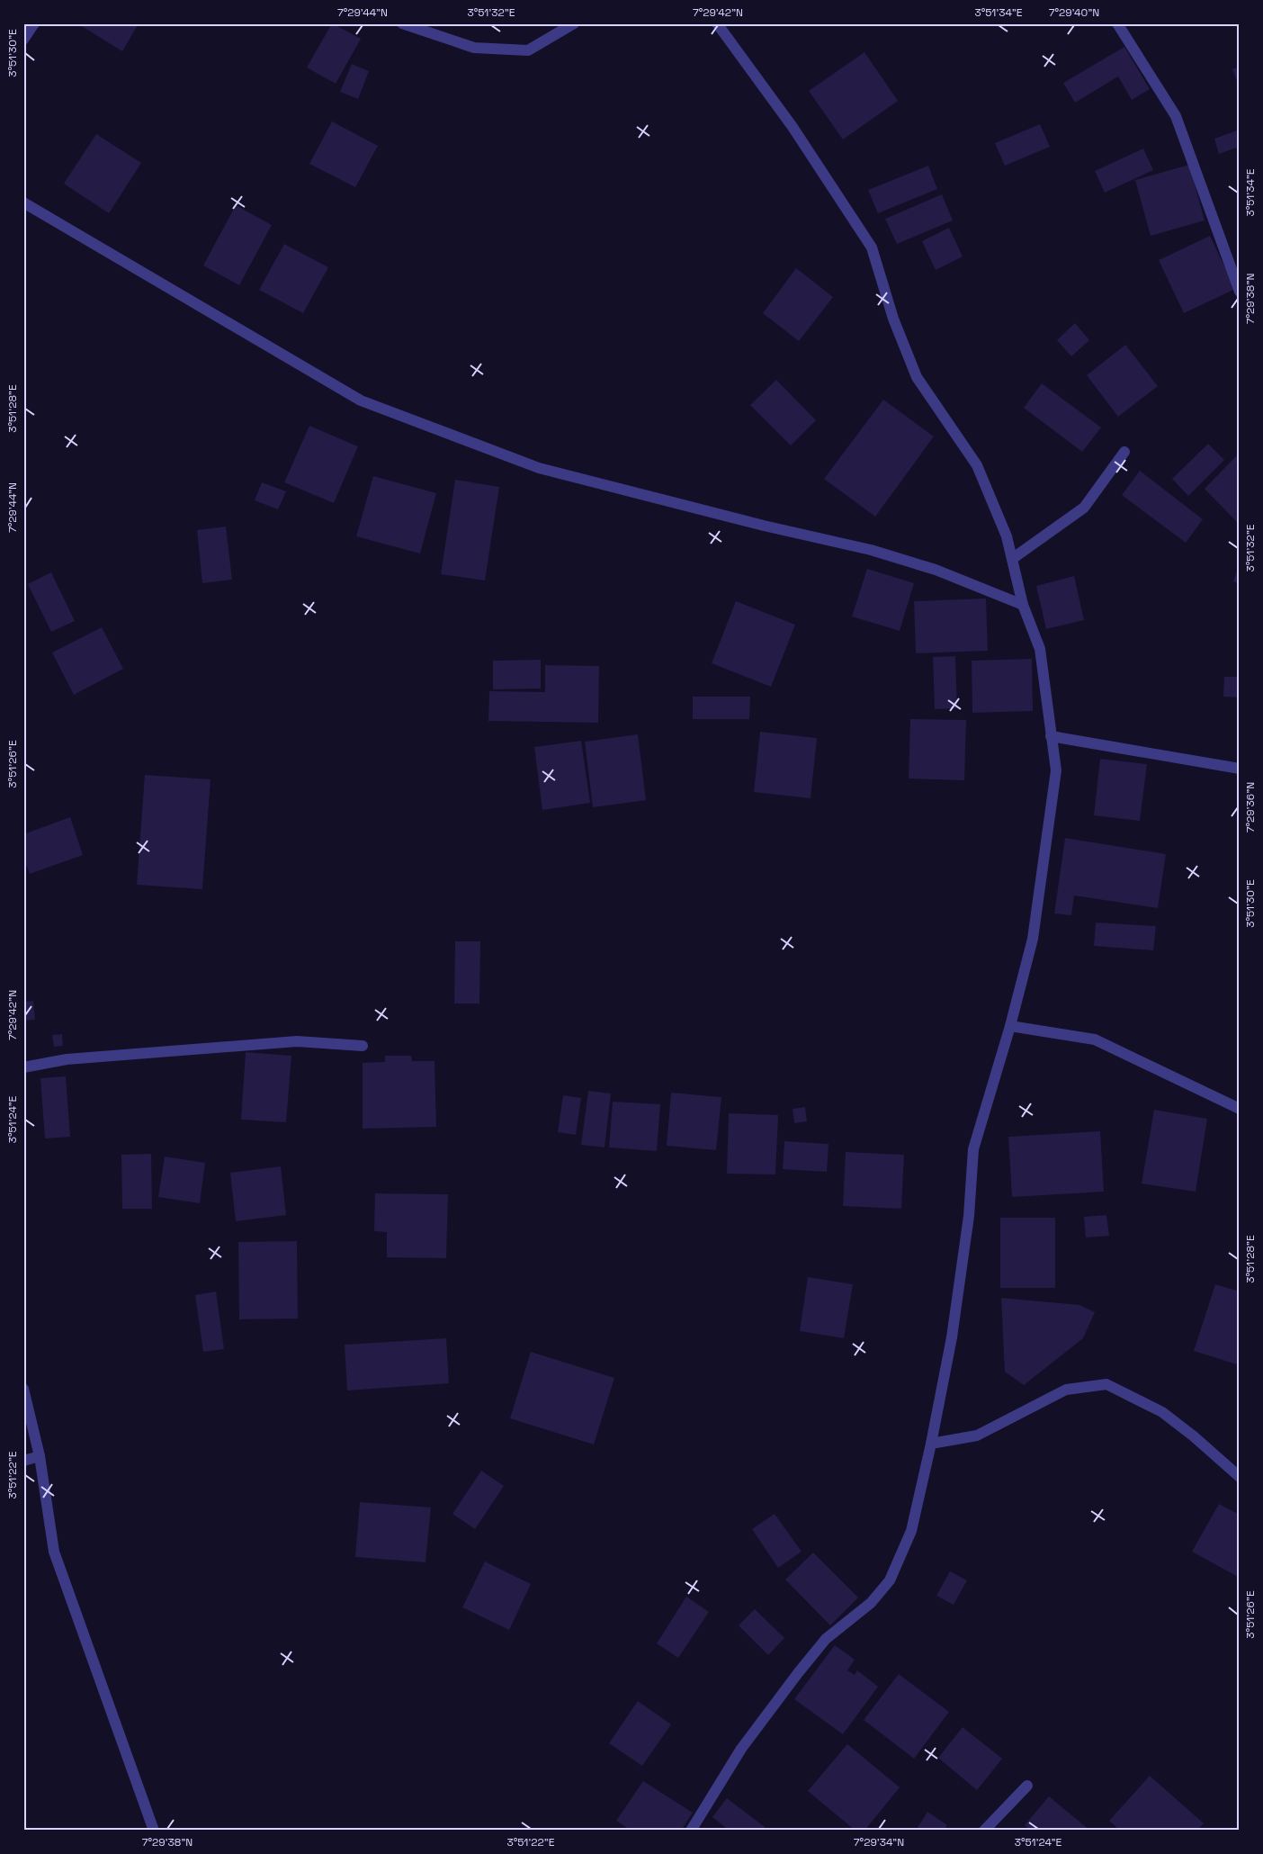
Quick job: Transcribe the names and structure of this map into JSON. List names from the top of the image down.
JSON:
{
  "coordinates": [
    "7°29'44\"N",
    "3°51'32\"E",
    "7°29'42\"N",
    "3°51'34\"E",
    "7°29'40\"N",
    "3°51'30\"E",
    "7°29'38\"N",
    "3°51'28\"E",
    "3°51'26\"E",
    "7°29'36\"N",
    "3°51'24\"E",
    "3°51'22\"E",
    "7°29'34\"N"
  ]
}
